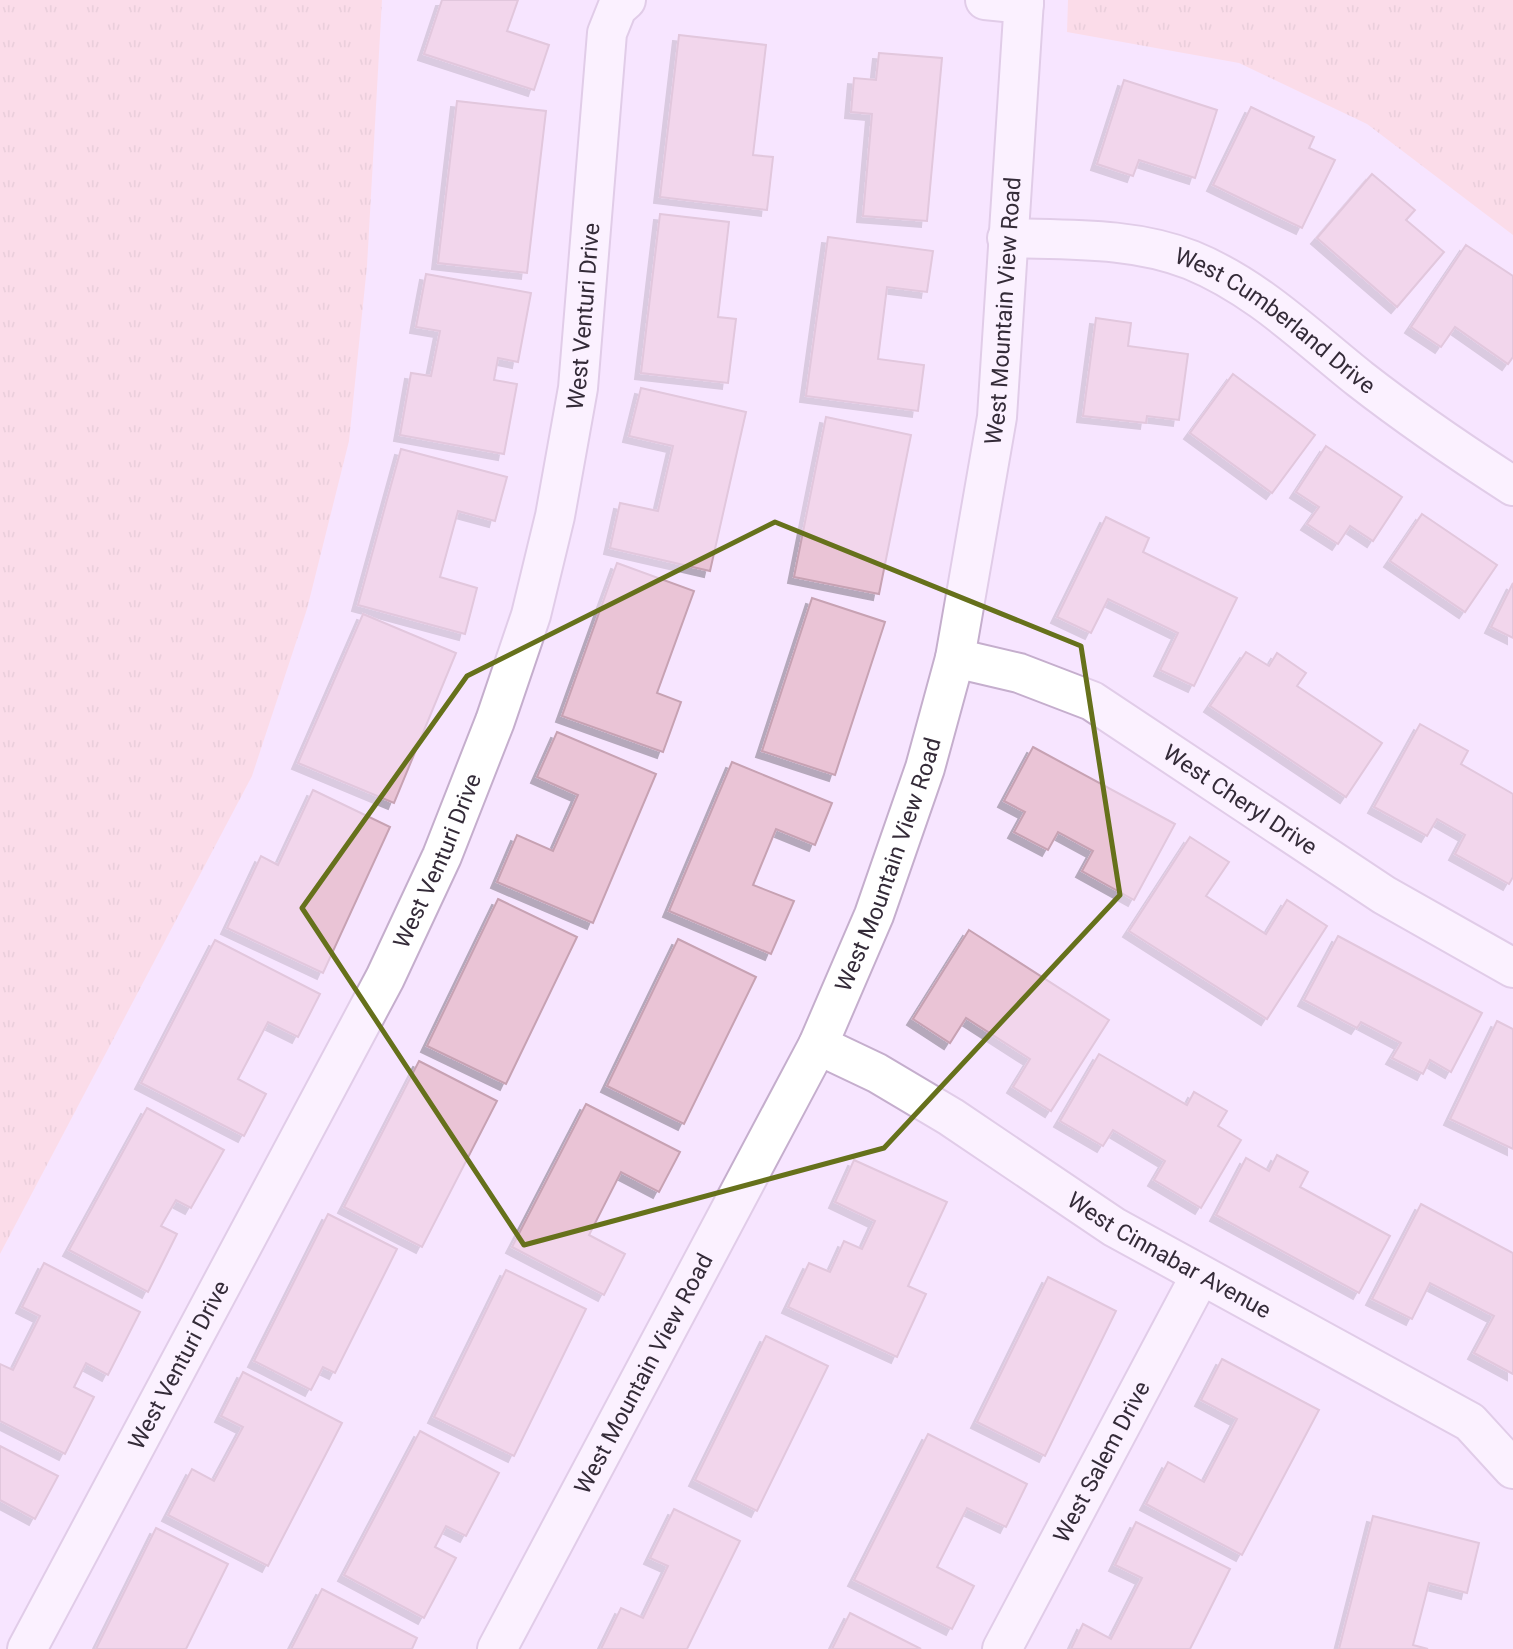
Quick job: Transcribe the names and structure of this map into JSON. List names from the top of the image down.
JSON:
{
  "streets": {
    "street": [
      "West Mountain View Road",
      "West Venturi Drive",
      "West Cumberland Drive",
      "West Cheryl Drive",
      "West Cinnabar Avenue",
      "West Salem Drive"
    ]
  },
  "crossings": [
    ["West Mountain View Road", "West Cumberland Drive"],
    ["West Mountain View Road", "West Cheryl Drive"],
    ["West Mountain View Road", "West Cinnabar Avenue"],
    ["West Cinnabar Avenue", "West Salem Drive"]
  ]
}
